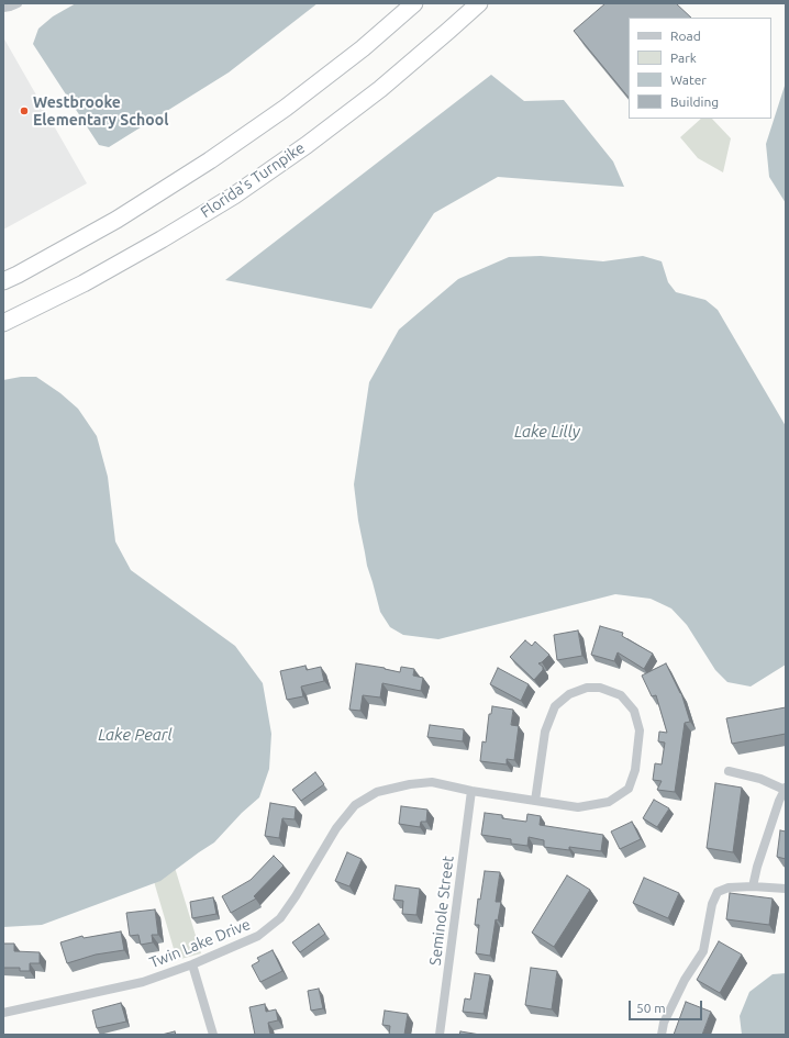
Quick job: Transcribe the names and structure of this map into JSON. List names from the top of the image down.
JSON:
{
  "streets": {
    "highway": ["Florida's Turnpike"],
    "street": ["Seminole Street", "Twin Lake Drive"]
  },
  "crossings": [
    ["Seminole Street", "Twin Lake Drive"]
  ],
  "water": ["Lake Lilly", "Lake Pearl"],
  "places": ["Westbrooke Elementary School"],
  "legend": [
    "Road",
    "Park",
    "Water",
    "Building"
  ],
  "scale_bar": "50 m"
}
